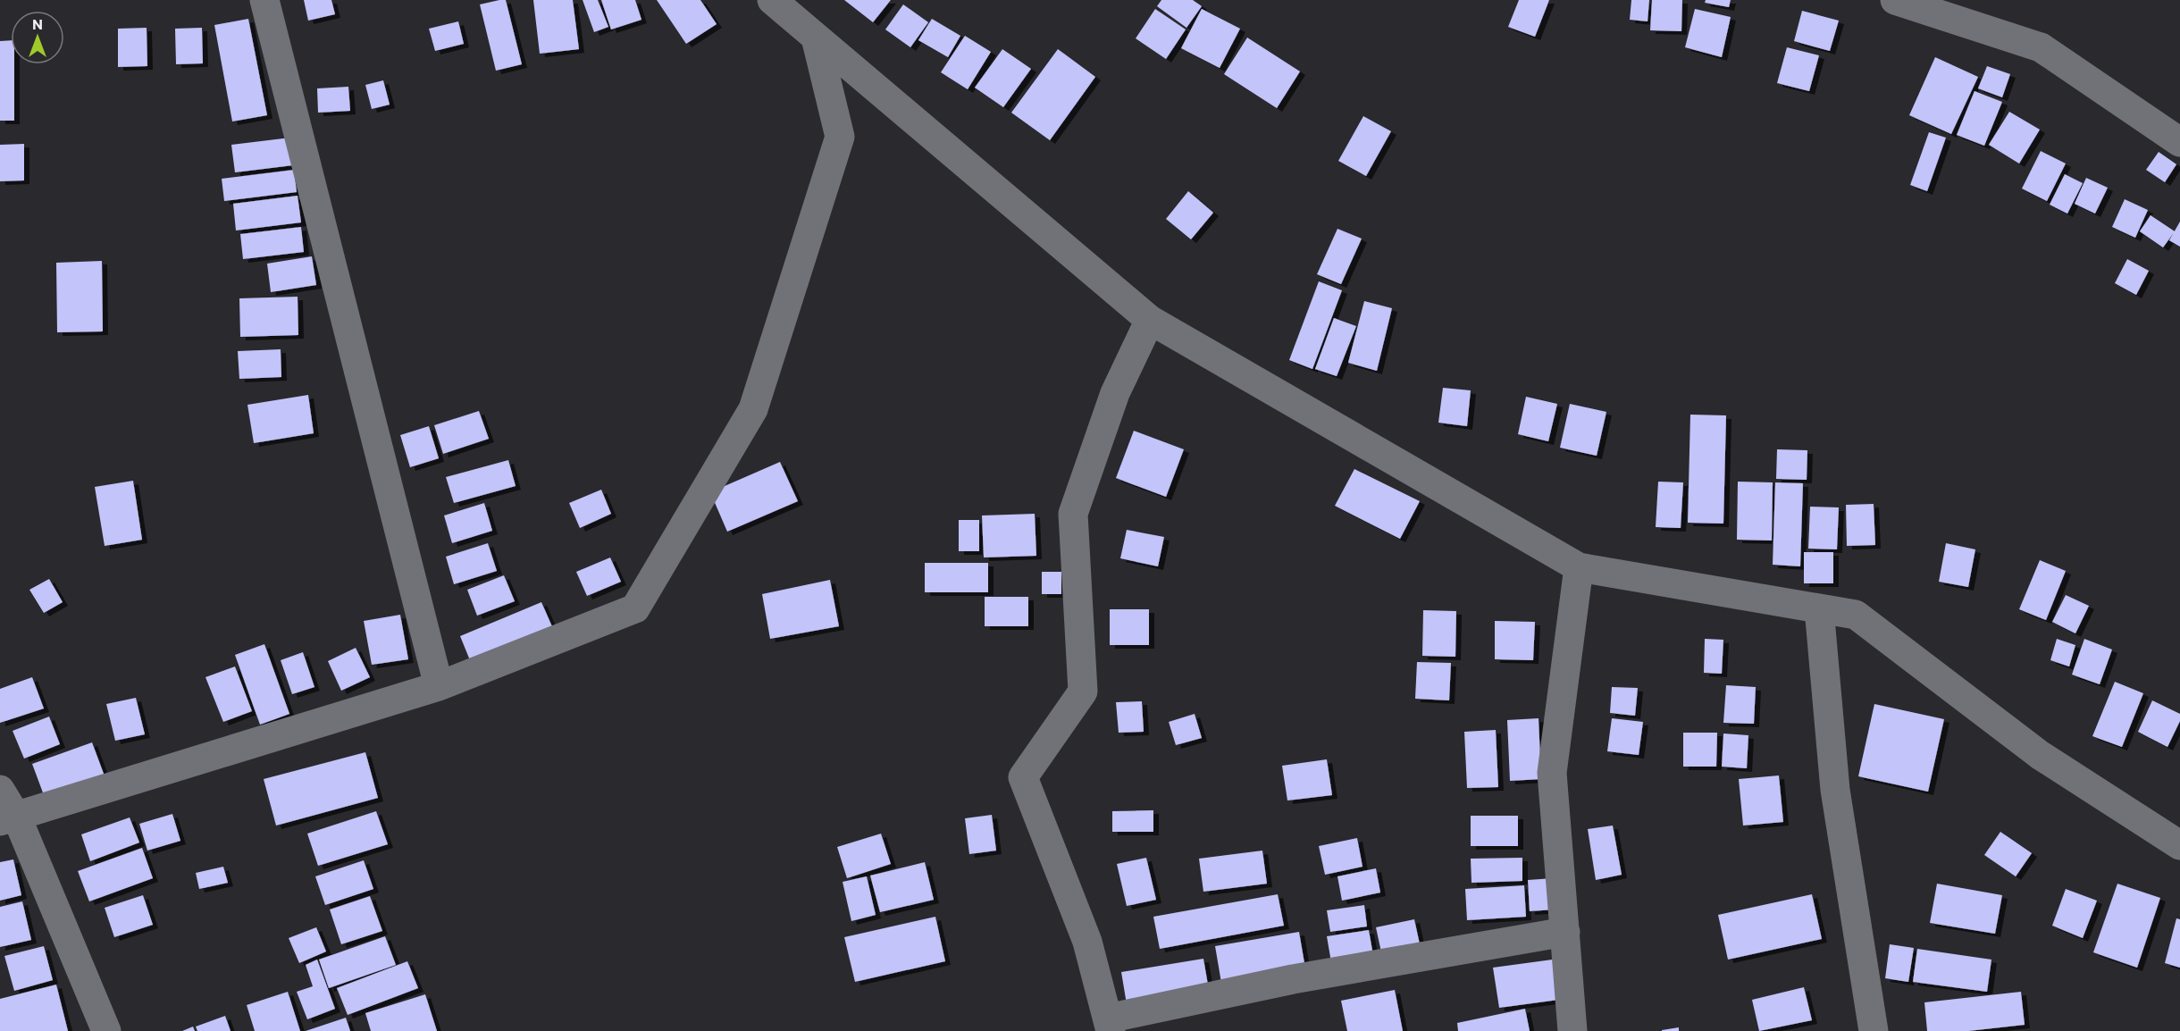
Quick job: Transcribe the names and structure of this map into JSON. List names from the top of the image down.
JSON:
{
  "north": "top"
}
